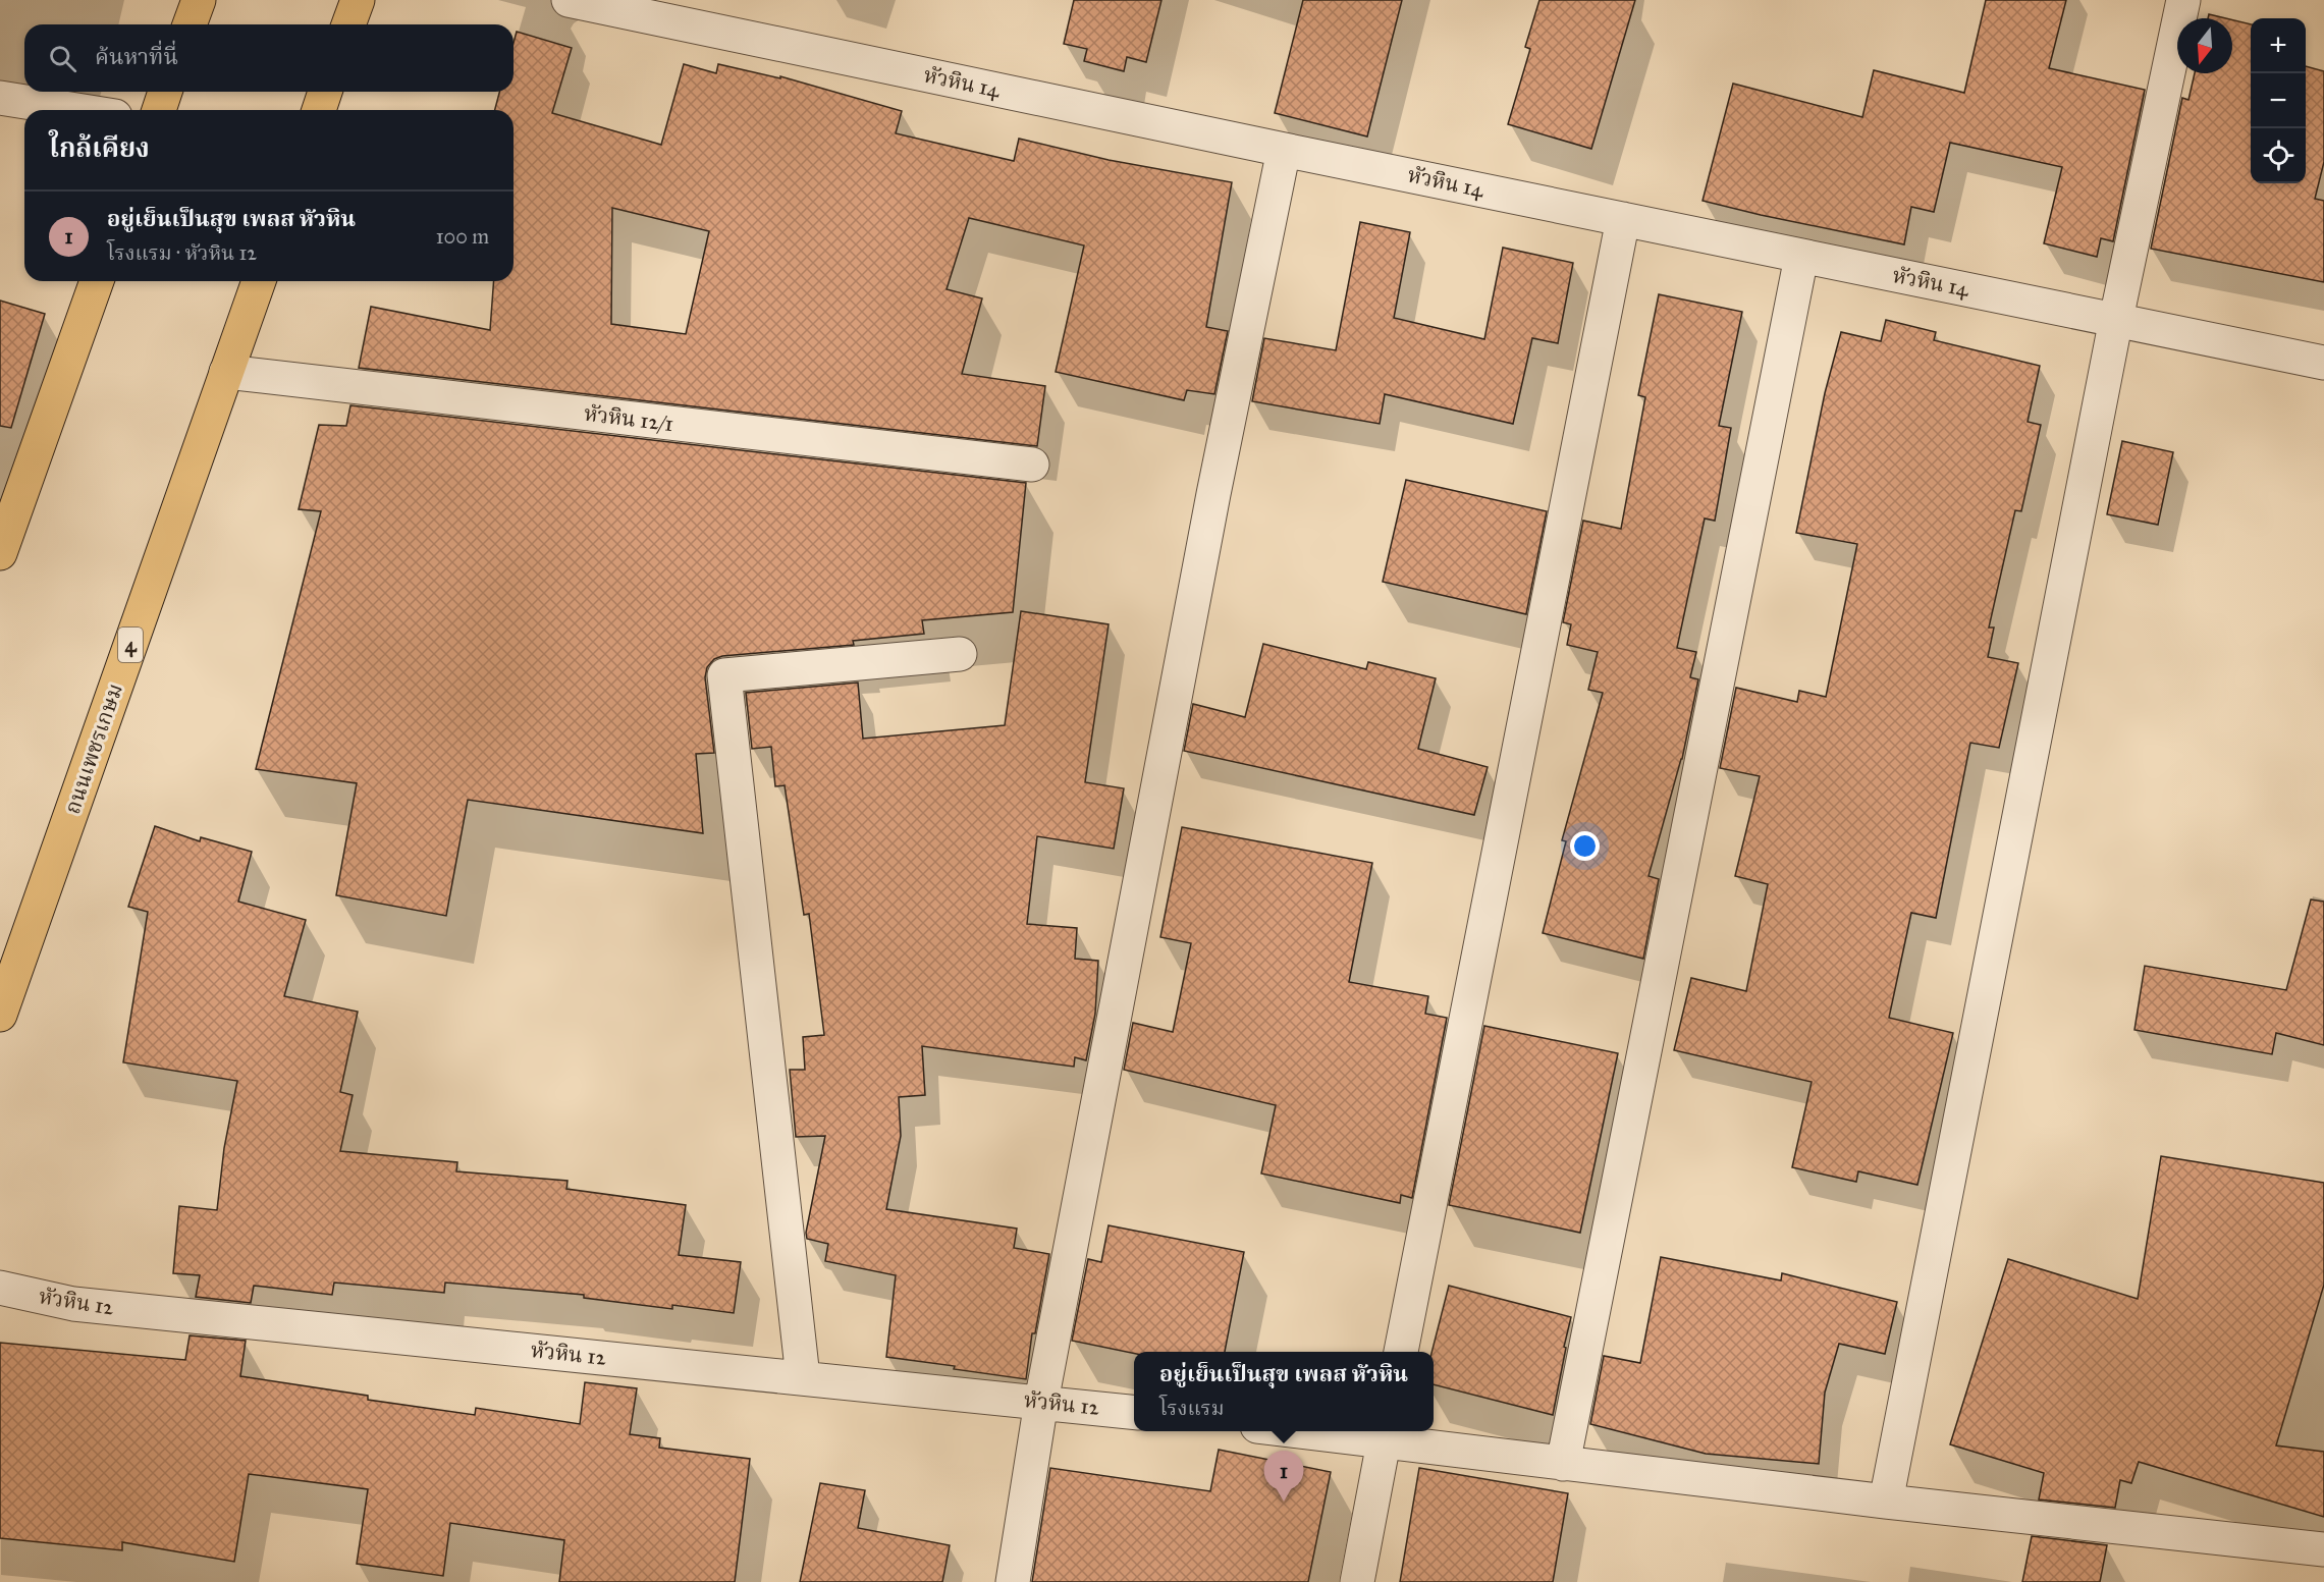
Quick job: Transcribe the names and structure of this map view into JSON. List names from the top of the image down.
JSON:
{
  "streets": {
    "main road": ["4", "ถนนเพชรเกษม"],
    "street": ["หัวหิน 14", "หัวหิน 12/1", "หัวหิน 12"]
  },
  "crossings": [
    ["หัวหิน 12/1", "ถนนเพชรเกษม"]
  ],
  "north": "bottom",
  "page": {
    "map_buttons": ["+", "−"],
    "search": "ค้นหาที่นี่",
    "heading": "ใกล้เคียง",
    "list": [
      {
        "mark": "1",
        "name": "อยู่เย็นเป็นสุข เพลส หัวหิน",
        "note": "โรงแรม · หัวหิน 12",
        "value": "100 m"
      }
    ],
    "popup": ["อยู่เย็นเป็นสุข เพลส หัวหิน", "โรงแรม"],
    "pins": "1"
  }
}
